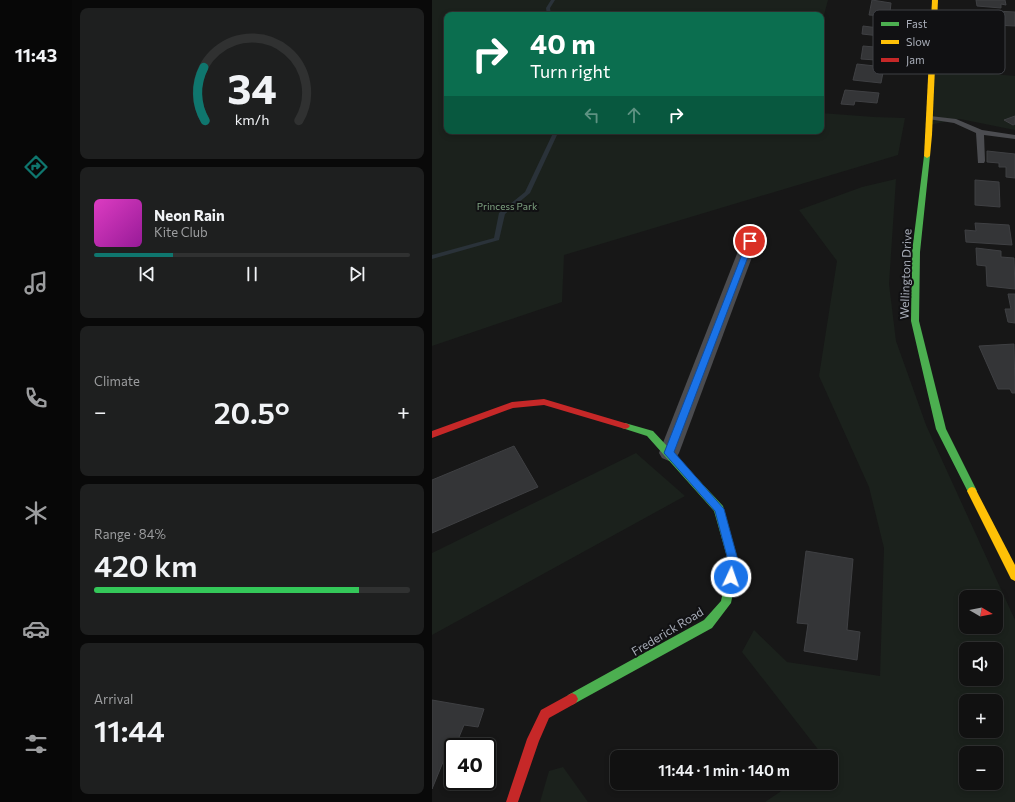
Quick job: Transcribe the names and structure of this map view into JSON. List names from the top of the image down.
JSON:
{
  "streets": {
    "street": ["Wellington Drive", "Frederick Road"]
  },
  "parks": ["Princess Park"],
  "legend": ["Fast", "Slow", "Jam"],
  "north": "right",
  "page": {
    "tabs": "11:43",
    "turn": ["40 m", "Turn right"],
    "song": ["Neon Rain", "Kite Club"],
    "tile": [
      "Climate",
      ["Range · 84%", "420 km"],
      ["Arrival", "11:44"]
    ],
    "heat": ["−", "20.5°", "+"],
    "map_buttons": ["+", "−"],
    "limit": "40",
    "trip": "11:44 · 1 min · 140 m",
    "gauge": ["34", "km/h"]
  }
}
